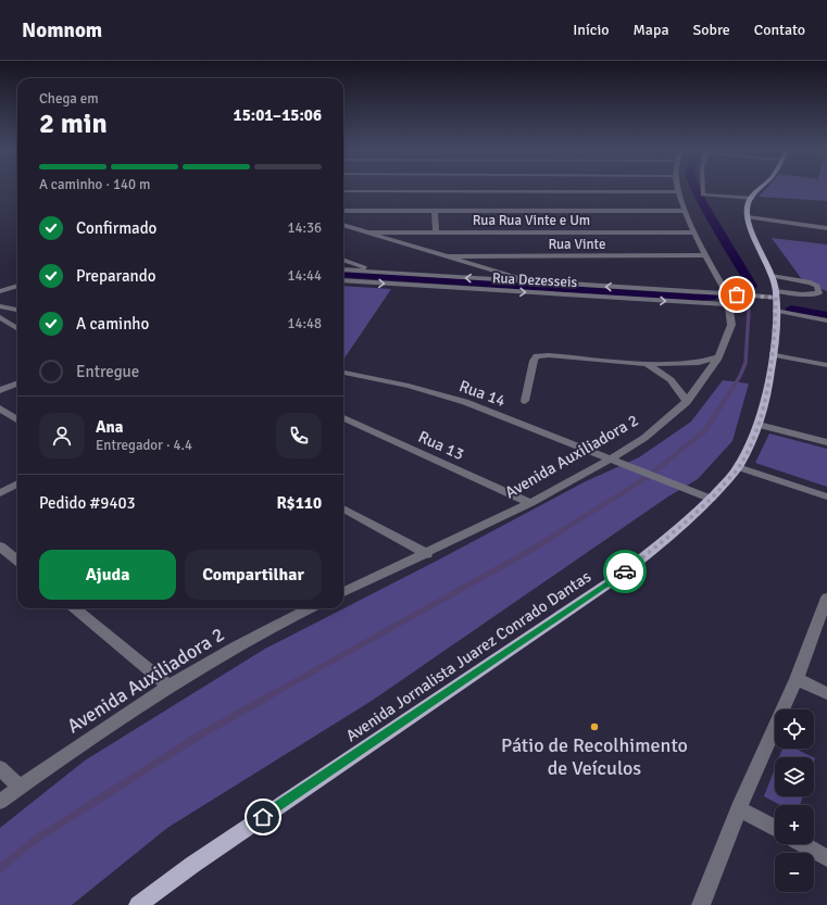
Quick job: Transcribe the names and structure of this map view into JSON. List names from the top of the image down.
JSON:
{
  "streets": {
    "main road": ["Avenida Jornalista Juarez Conrado Dantas"],
    "street": [
      "Rua Rua Vinte e Um",
      "Rua Vinte",
      "Rua Dezesseis",
      "Rua 14",
      "Rua 13",
      "Avenida Auxiliadora 2"
    ]
  },
  "crossings": [
    ["Rua Dezesseis", "Avenida Auxiliadora 2"],
    ["Rua 14", "Avenida Auxiliadora 2"],
    ["Rua 14", "Avenida Jornalista Juarez Conrado Dantas"],
    ["Rua 13", "Avenida Auxiliadora 2"]
  ],
  "places": ["Pátio de Recolhimento de Veículos"],
  "page": {
    "header": "Nomnom",
    "nav": [
      "Início",
      "Mapa",
      "Sobre",
      "Contato"
    ],
    "heading": ["2 min", "Chega em", "15:01–15:06"],
    "panel": [
      "Ana",
      "Entregador · 4.4",
      "Pedido #9403",
      "R$110"
    ],
    "bar": "A caminho · 140 m",
    "list": [
      ["Confirmado", "14:36"],
      ["Preparando", "14:44"],
      ["A caminho", "14:48"],
      "Entregue"
    ],
    "buttons": ["Ajuda", "Compartilhar"],
    "map_buttons": ["+", "−"]
  }
}
